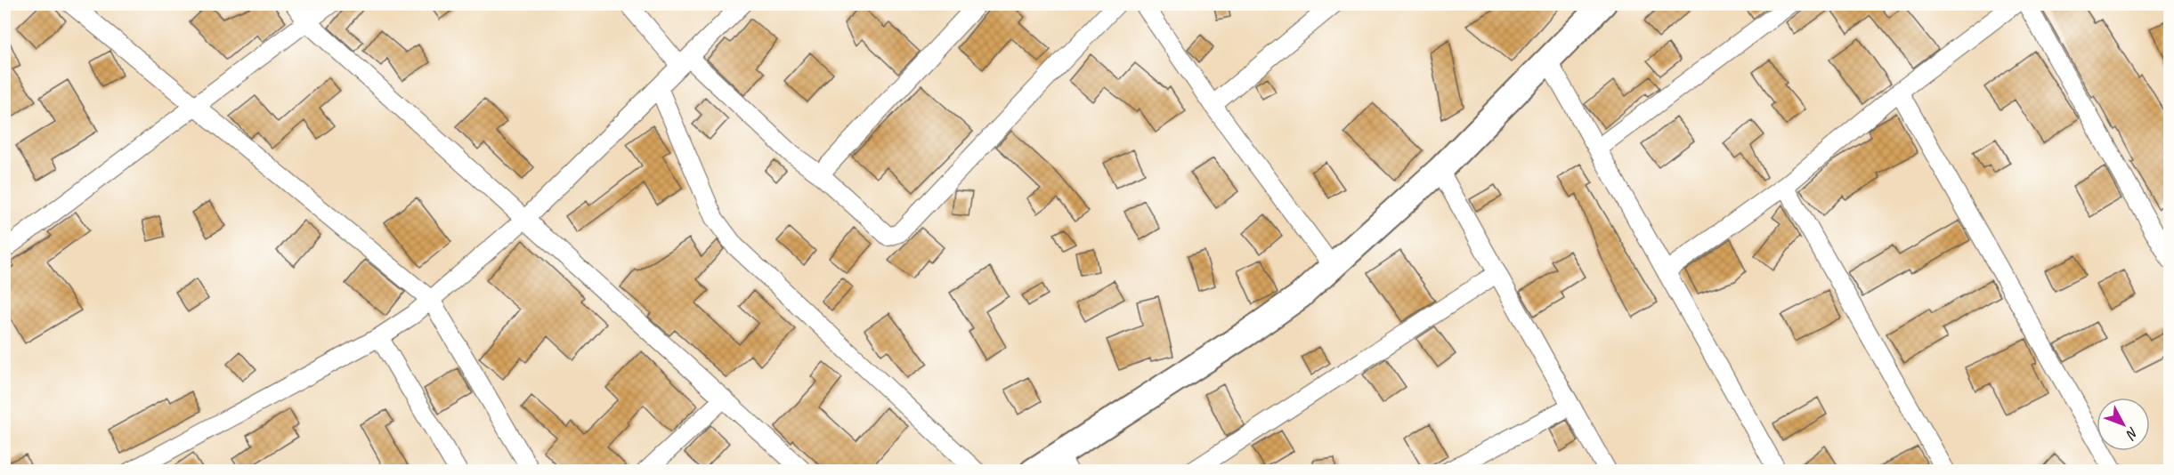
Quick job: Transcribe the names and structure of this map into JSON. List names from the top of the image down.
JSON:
{
  "north": "bottom right"
}
